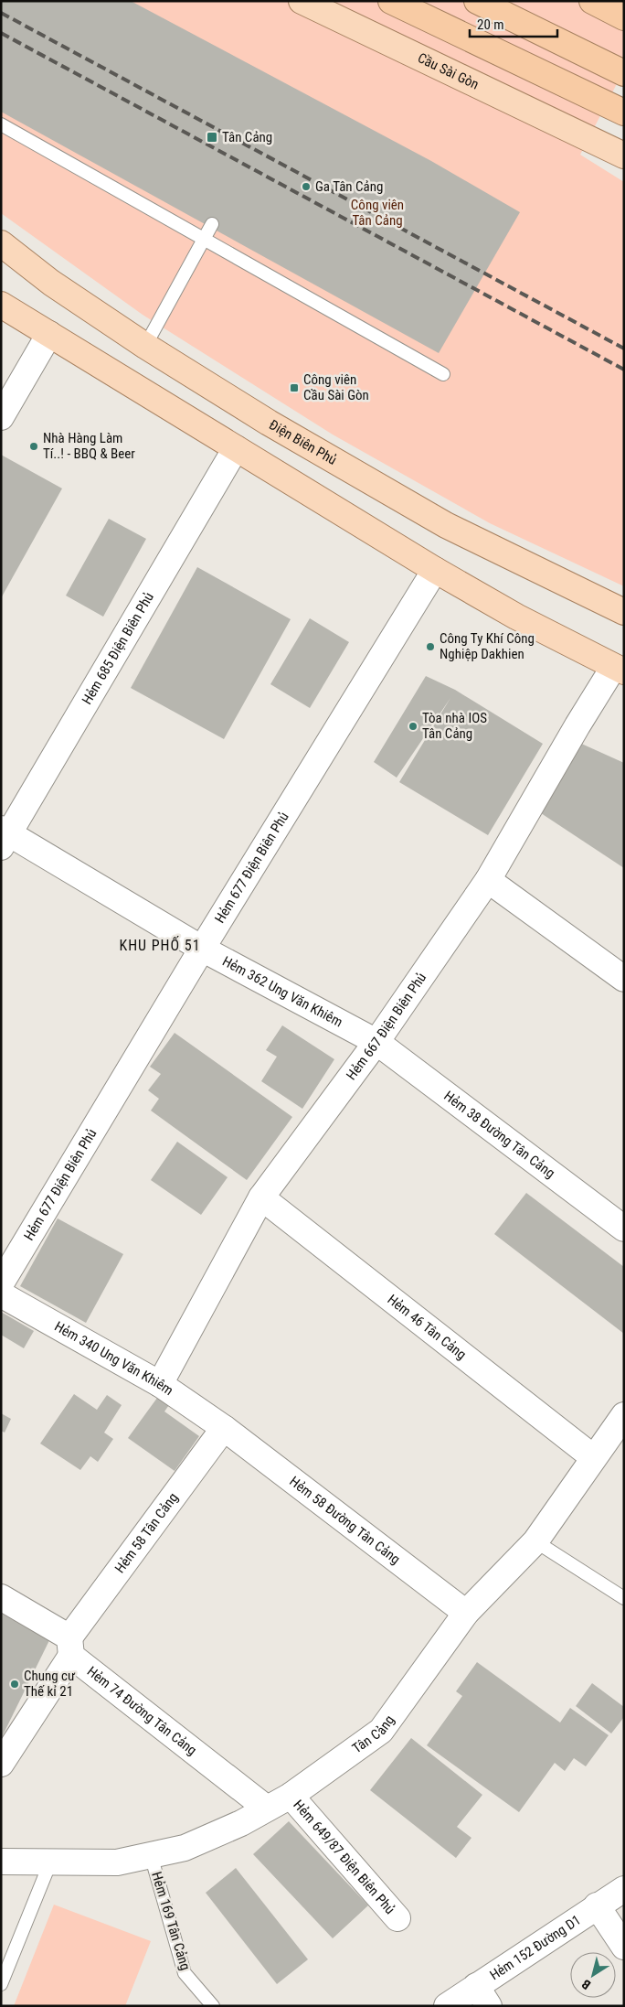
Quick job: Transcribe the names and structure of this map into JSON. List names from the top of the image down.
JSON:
{
  "streets": {
    "main road": ["Cầu Sài Gòn", "Điện Biên Phủ"],
    "street": [
      "Hẻm 685 Điện Biên Phủ",
      "Hẻm 677 Điện Biên Phủ",
      "Hẻm 362 Ung Văn Khiêm",
      "Hẻm 667 Điện Biên Phủ",
      "Hẻm 38 Đường Tân Cảng",
      "Hẻm 46 Tân Cảng",
      "Hẻm 340 Ung Văn Khiêm",
      "Hẻm 58 Đường Tân Cảng",
      "Hẻm 58 Tân Cảng",
      "Hẻm 74 Đường Tân Cảng",
      "Tân Cảng",
      "Hẻm 649/87 Điện Biên Phủ",
      "Hẻm 152 Đường D1"
    ],
    "lane": ["Hẻm 169 Tân Cảng"]
  },
  "crossings": [
    ["Hẻm 685 Điện Biên Phủ", "Hẻm 362 Ung Văn Khiêm"],
    ["Hẻm 677 Điện Biên Phủ", "Hẻm 362 Ung Văn Khiêm"],
    ["Hẻm 362 Ung Văn Khiêm", "Hẻm 667 Điện Biên Phủ"],
    ["Hẻm 362 Ung Văn Khiêm", "Hẻm 38 Đường Tân Cảng"],
    ["Hẻm 667 Điện Biên Phủ", "Hẻm 38 Đường Tân Cảng"],
    ["Hẻm 667 Điện Biên Phủ", "Hẻm 46 Tân Cảng"],
    ["Hẻm 667 Điện Biên Phủ", "Hẻm 340 Ung Văn Khiêm"],
    ["Hẻm 46 Tân Cảng", "Tân Cảng"],
    ["Hẻm 340 Ung Văn Khiêm", "Hẻm 58 Đường Tân Cảng"],
    ["Hẻm 340 Ung Văn Khiêm", "Hẻm 58 Tân Cảng"],
    ["Hẻm 58 Đường Tân Cảng", "Hẻm 58 Tân Cảng"],
    ["Hẻm 58 Đường Tân Cảng", "Tân Cảng"],
    ["Hẻm 58 Tân Cảng", "Hẻm 74 Đường Tân Cảng"],
    ["Hẻm 74 Đường Tân Cảng", "Tân Cảng"],
    ["Tân Cảng", "Hẻm 649/87 Điện Biên Phủ"],
    ["Tân Cảng", "Hẻm 169 Tân Cảng"]
  ],
  "districts": ["KHU PHỐ 51"],
  "parks": ["Công viên Tân Cảng"],
  "places": {
    "transit": ["Tân Cảng", "Công viên Cầu Sài Gòn"],
    "other": [
      "Ga Tân Cảng",
      "Nhà Hàng Làm Tí..! - BBQ & Beer",
      "Công Ty Khí Công Nghiệp Dakhien",
      "Tòa nhà IOS Tân Cảng",
      "Chung cư Thế kỉ 21"
    ]
  },
  "scale_bar": "20 m",
  "north": "bottom left"
}
